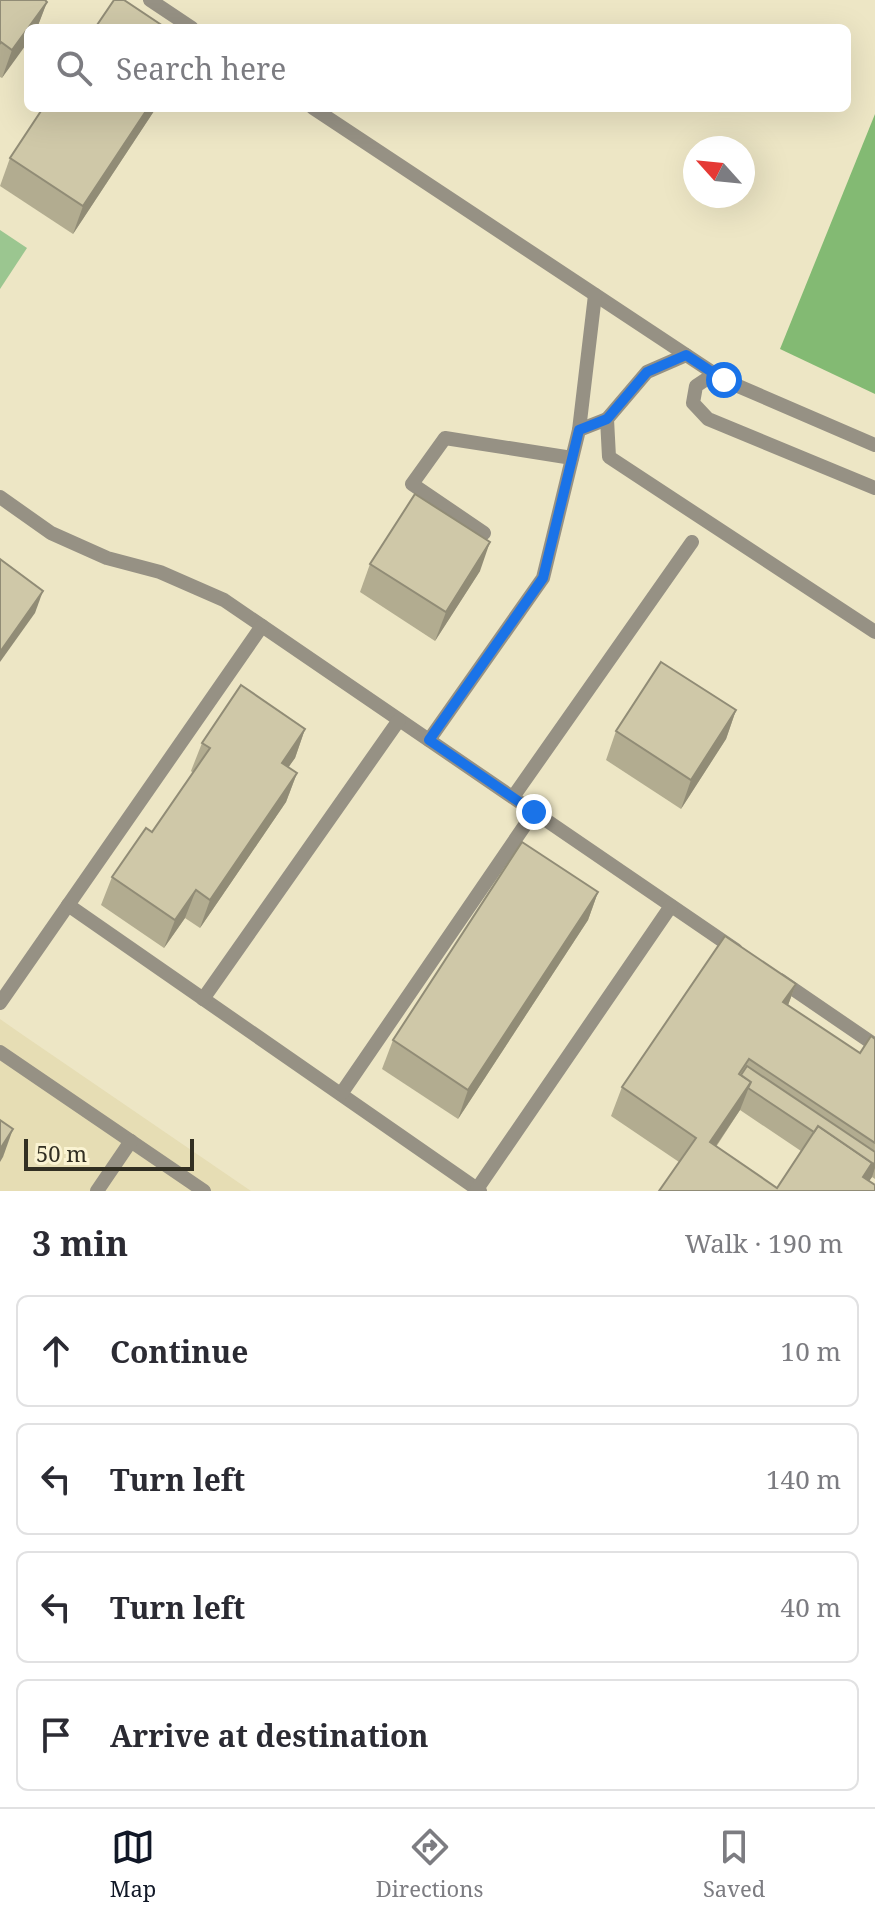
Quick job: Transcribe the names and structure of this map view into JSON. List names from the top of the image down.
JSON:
{
  "scale_bar": "50 m",
  "north": "top left",
  "page": {
    "search": "Search here",
    "scale": "50 m",
    "heading": ["3 min", "Walk · 190 m"],
    "list": [
      ["Continue", "10 m"],
      ["Turn left", "140 m"],
      ["Turn left", "40 m"],
      "Arrive at destination"
    ],
    "nav": ["Map", "Directions", "Saved"]
  }
}
